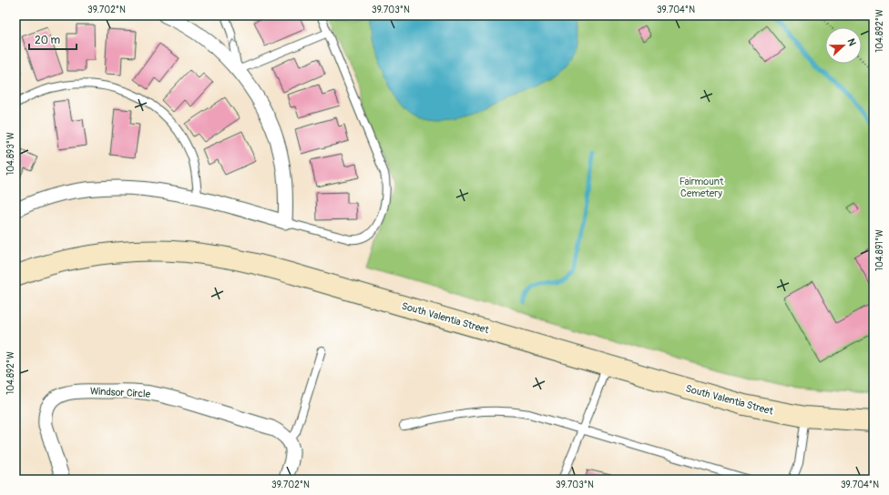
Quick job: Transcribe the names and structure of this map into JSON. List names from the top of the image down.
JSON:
{
  "streets": {
    "street": ["South Valentia Street", "Windsor Circle"]
  },
  "parks": ["Fairmount Cemetery"],
  "scale_bar": "20 m",
  "north": "right",
  "coordinates": [
    "39.702°N",
    "39.703°N",
    "39.704°N",
    "104.892°W",
    "104.893°W",
    "104.891°W"
  ]
}
